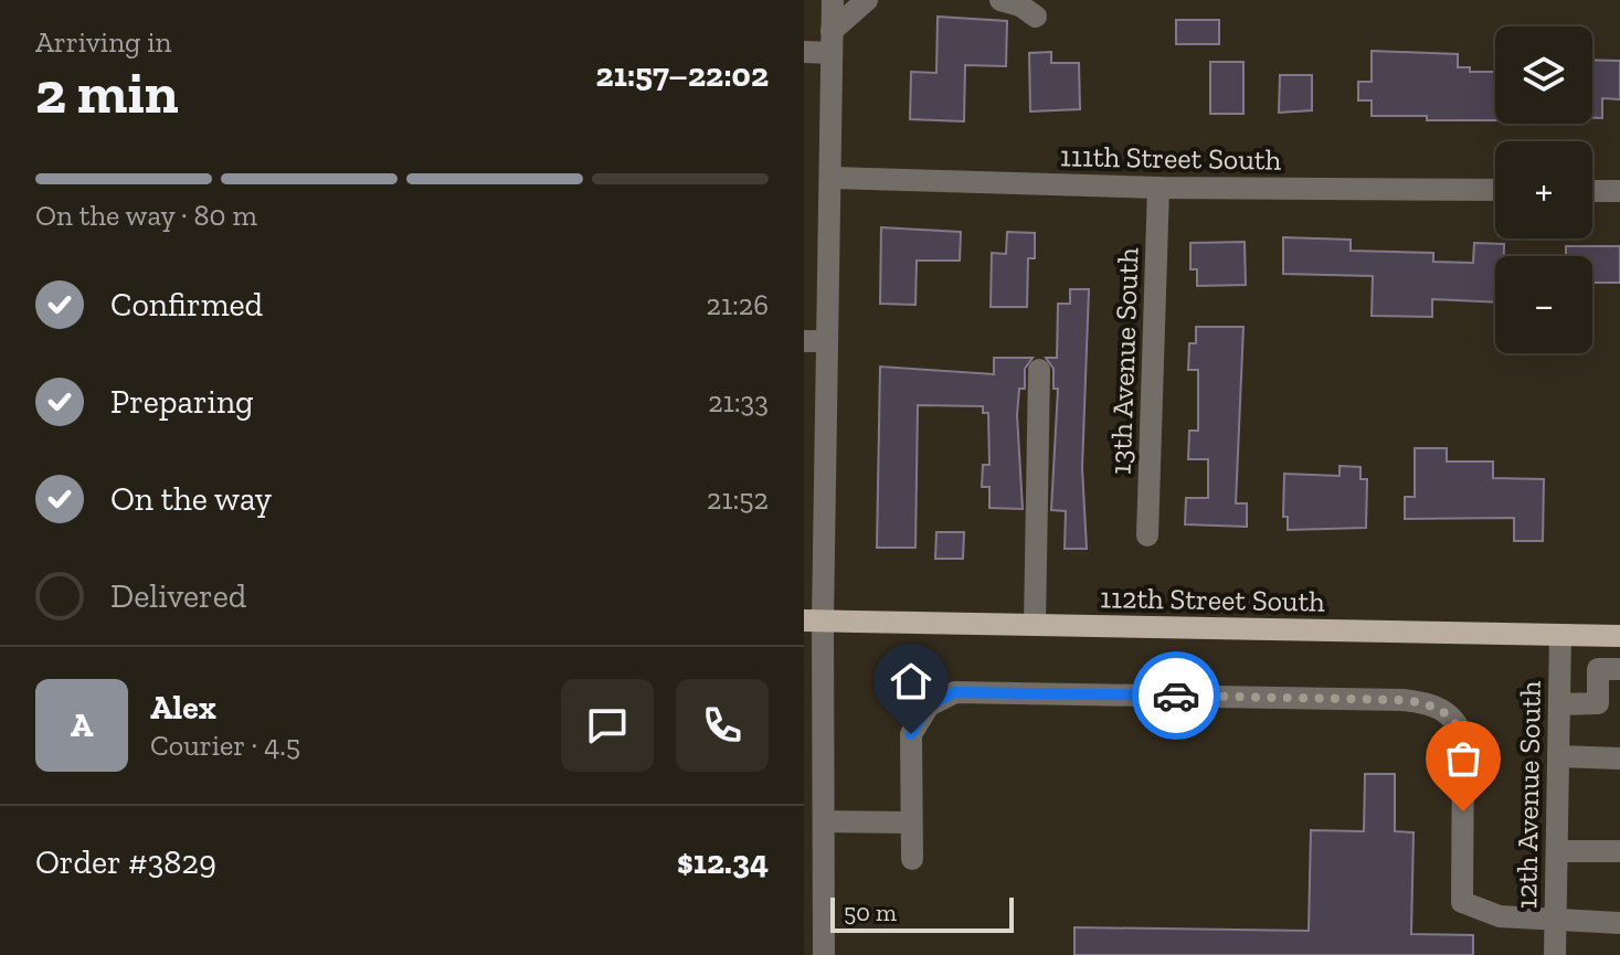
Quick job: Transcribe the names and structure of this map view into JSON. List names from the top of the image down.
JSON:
{
  "streets": {
    "main road": ["112th Street South"],
    "street": ["111th Street South", "13th Avenue South", "12th Avenue South"]
  },
  "crossings": [
    ["111th Street South", "13th Avenue South"],
    ["112th Street South", "12th Avenue South"]
  ],
  "scale_bar": "50 m",
  "page": {
    "heading": ["2 min", "Arriving in", "21:57–22:02"],
    "panel": [
      "Alex",
      "Courier · 4.5",
      "Order #3829",
      "$12.34"
    ],
    "map_buttons": ["+", "−"],
    "bar": "On the way · 80 m",
    "list": [
      ["Confirmed", "21:26"],
      ["Preparing", "21:33"],
      ["On the way", "21:52"],
      "Delivered"
    ],
    "round": "A",
    "scale": "50 m"
  }
}
